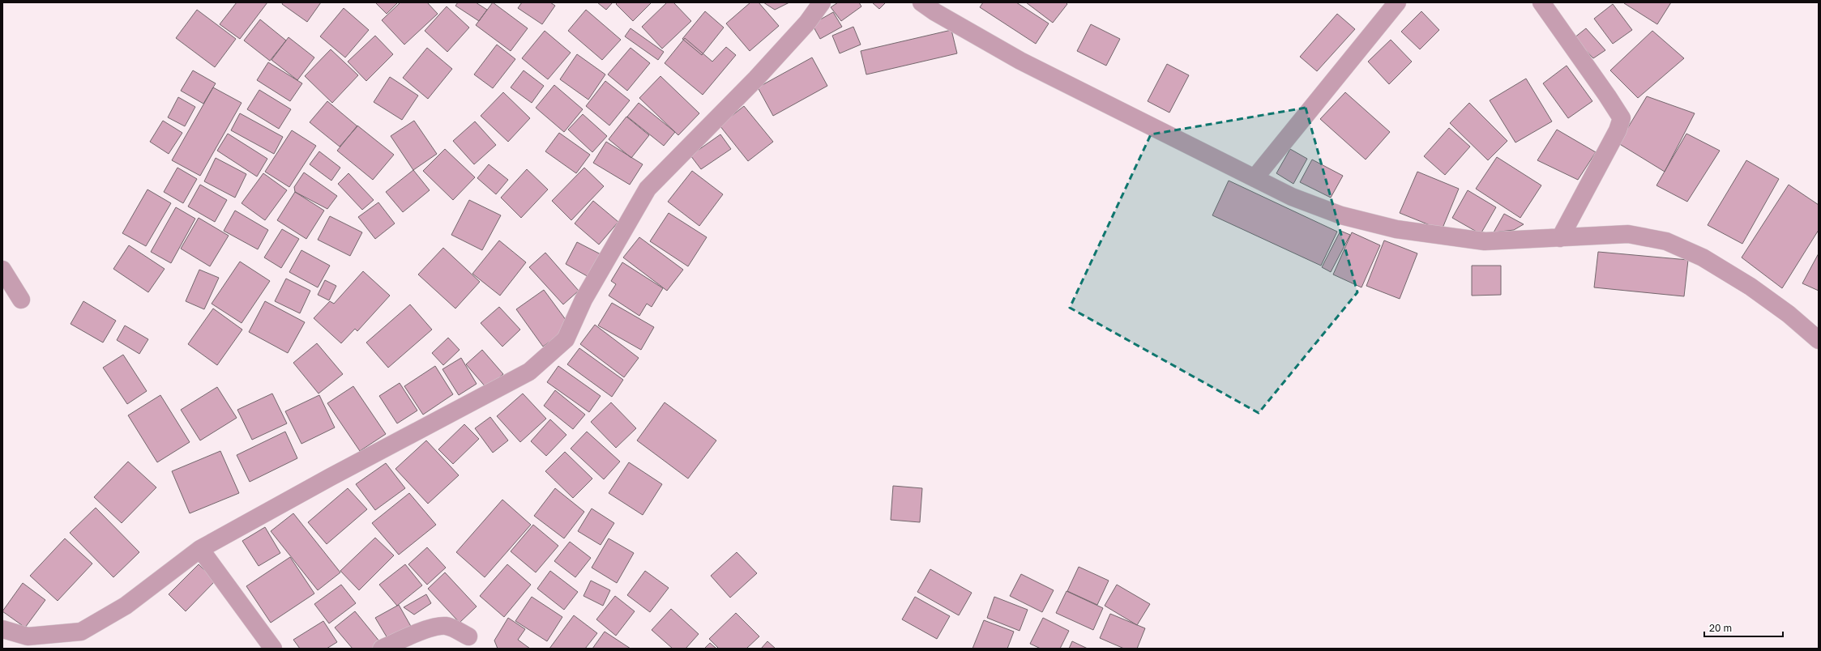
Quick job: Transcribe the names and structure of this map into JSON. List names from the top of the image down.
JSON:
{
  "scale_bar": "20 m"
}
